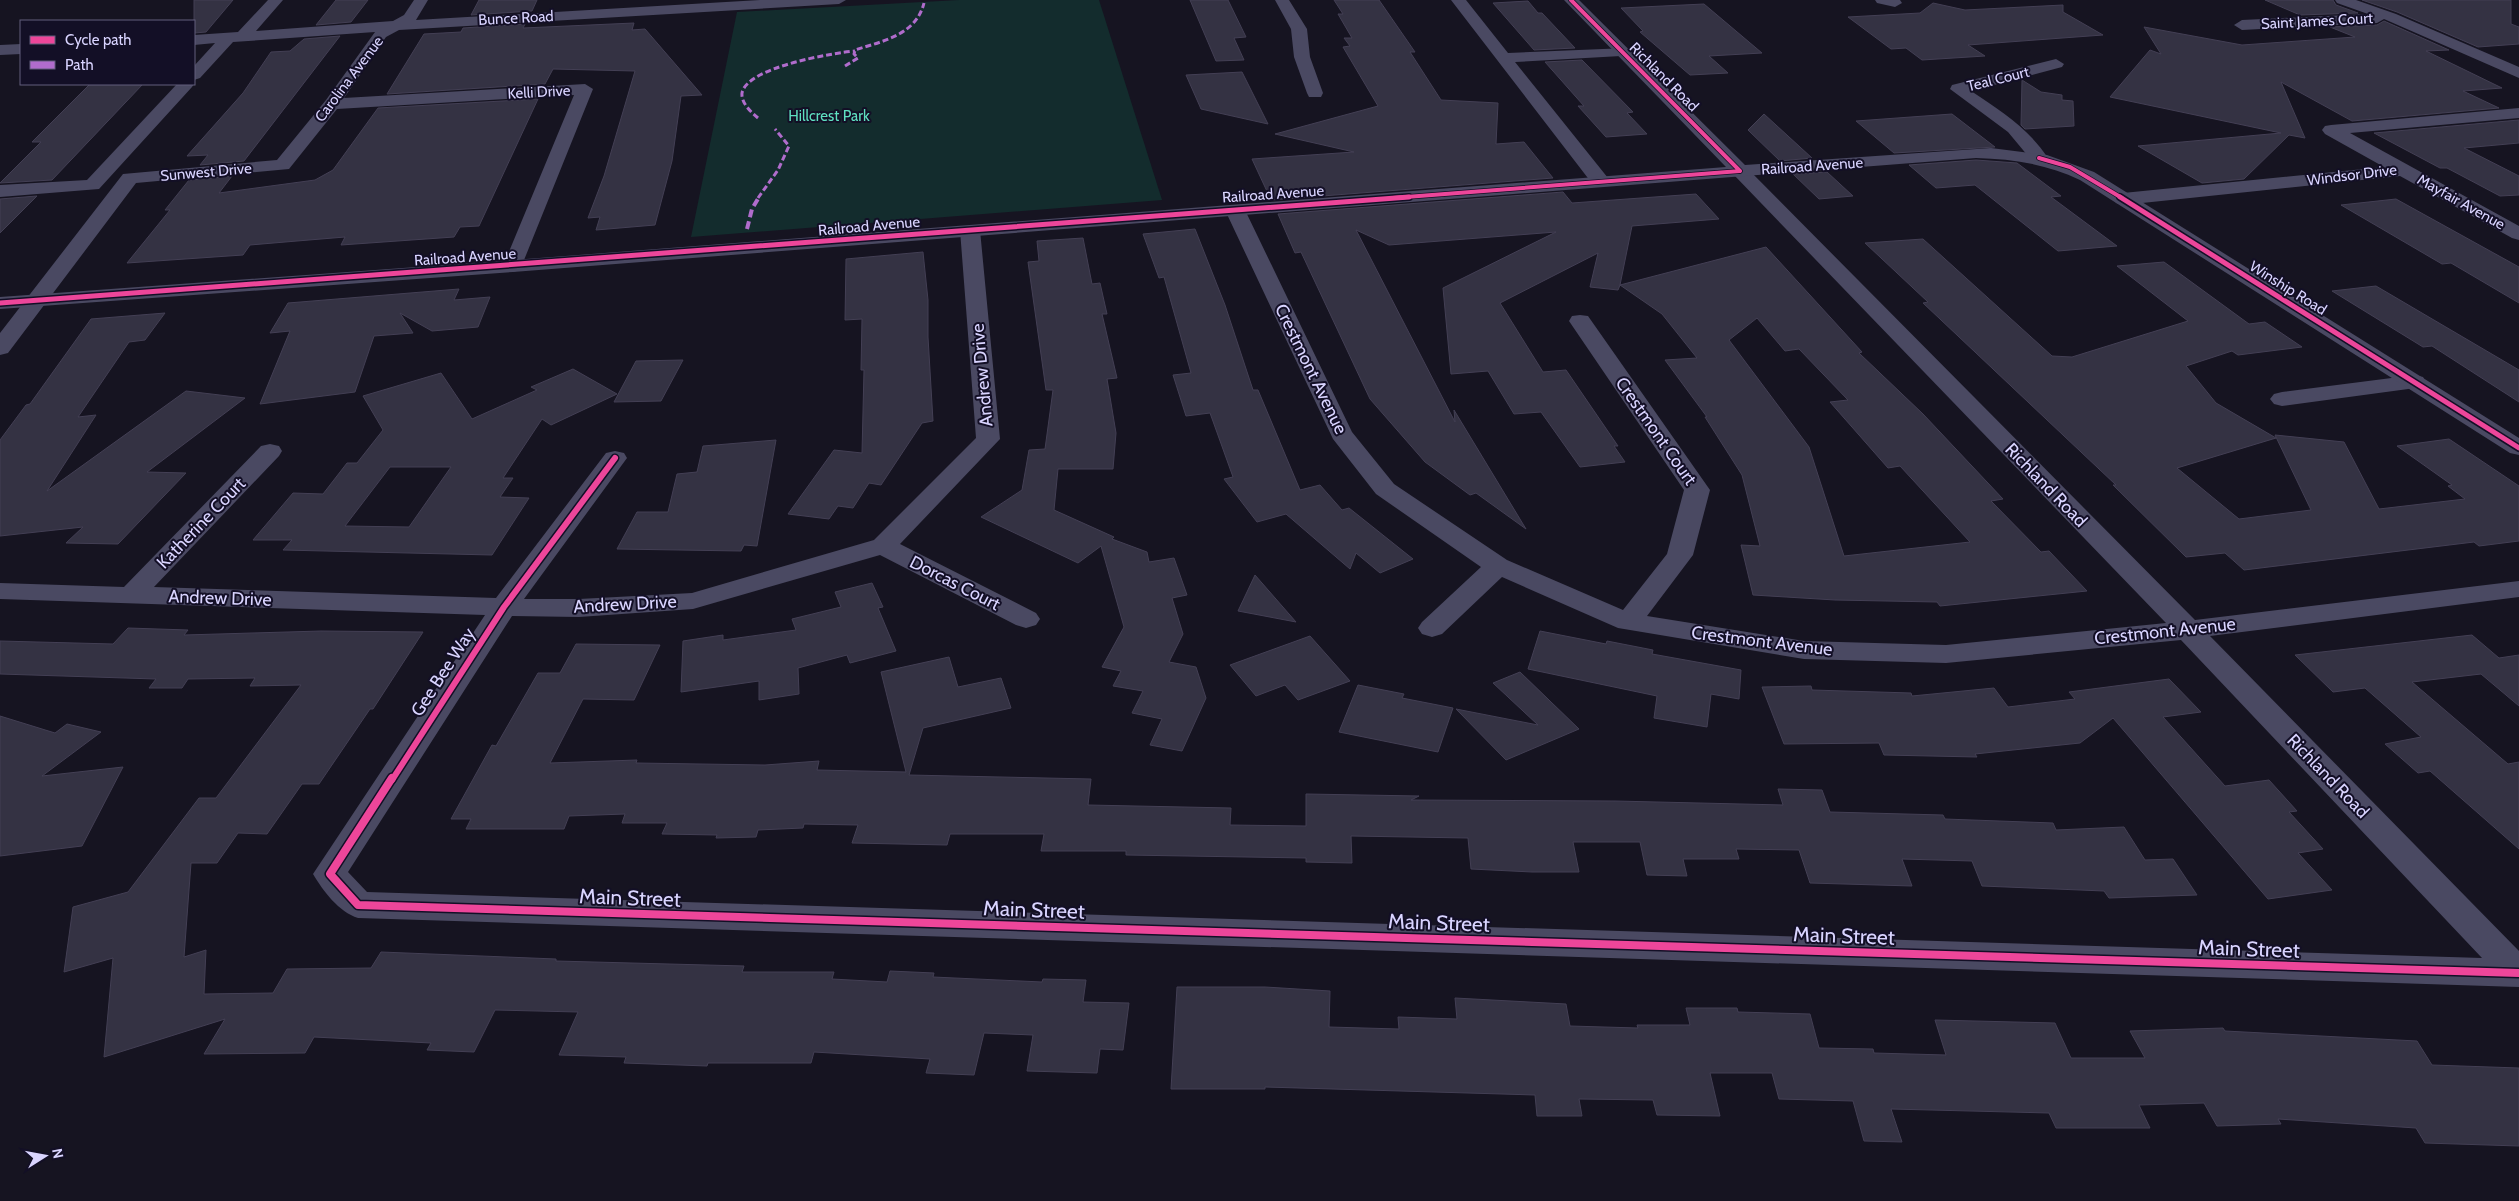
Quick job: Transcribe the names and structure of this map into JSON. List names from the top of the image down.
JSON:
{
  "streets": {
    "street": [
      "Bunce Road",
      "Saint James Court",
      "Richland Road",
      "Carolina Avenue",
      "Teal Court",
      "Kelli Drive",
      "Railroad Avenue",
      "Sunwest Drive",
      "Windsor Drive",
      "Mayfair Avenue",
      "Winship Road",
      "Crestmont Avenue",
      "Andrew Drive",
      "Crestmont Court",
      "Katherine Court",
      "Dorcas Court",
      "Gee Bee Way",
      "Main Street"
    ]
  },
  "crossings": [
    ["Bunce Road", "Carolina Avenue"],
    ["Richland Road", "Railroad Avenue"],
    ["Richland Road", "Crestmont Avenue"],
    ["Richland Road", "Main Street"],
    ["Carolina Avenue", "Kelli Drive"],
    ["Carolina Avenue", "Sunwest Drive"],
    ["Teal Court", "Railroad Avenue"],
    ["Teal Court", "Winship Road"],
    ["Kelli Drive", "Railroad Avenue"],
    ["Railroad Avenue", "Sunwest Drive"],
    ["Railroad Avenue", "Winship Road"],
    ["Railroad Avenue", "Crestmont Avenue"],
    ["Railroad Avenue", "Andrew Drive"],
    ["Windsor Drive", "Mayfair Avenue"],
    ["Windsor Drive", "Winship Road"],
    ["Crestmont Avenue", "Crestmont Court"],
    ["Andrew Drive", "Katherine Court"],
    ["Andrew Drive", "Dorcas Court"],
    ["Andrew Drive", "Gee Bee Way"],
    ["Gee Bee Way", "Main Street"]
  ],
  "parks": ["Hillcrest Park"],
  "legend": ["Cycle path", "Path"],
  "north": "right"
}
